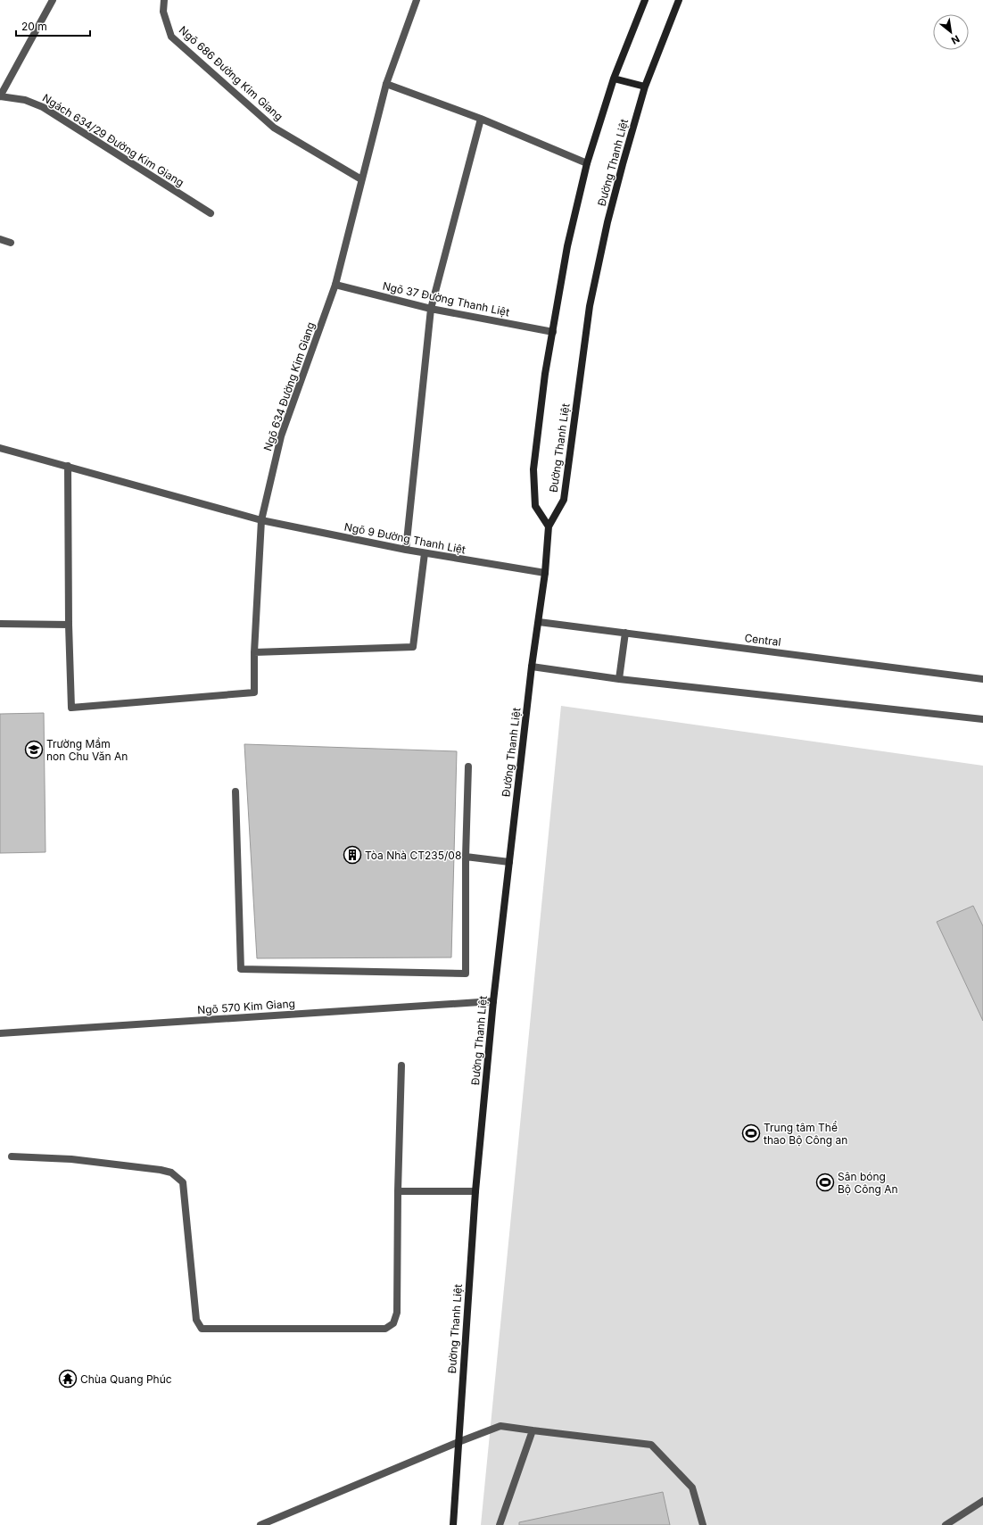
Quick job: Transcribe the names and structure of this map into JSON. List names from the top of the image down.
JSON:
{
  "streets": {
    "street": [
      "Ngõ 686 Đường Kim Giang",
      "Ngách 634/29 Đường Kim Giang",
      "Đường Thanh Liệt",
      "Ngõ 37 Đường Thanh Liệt",
      "Ngõ 634 Đường Kim Giang",
      "Ngõ 9 Đường Thanh Liệt",
      "Central",
      "Ngõ 570 Kim Giang"
    ]
  },
  "crossings": [
    ["Ngõ 686 Đường Kim Giang", "Ngõ 634 Đường Kim Giang"],
    ["Đường Thanh Liệt", "Ngõ 9 Đường Thanh Liệt"],
    ["Đường Thanh Liệt", "Central"],
    ["Đường Thanh Liệt", "Ngõ 570 Kim Giang"],
    ["Ngõ 37 Đường Thanh Liệt", "Ngõ 634 Đường Kim Giang"],
    ["Ngõ 634 Đường Kim Giang", "Ngõ 9 Đường Thanh Liệt"]
  ],
  "places": {
    "school or university": ["Trường Mầm non Chu Văn An"],
    "building": ["Tòa Nhà CT235/08"],
    "sports": ["Trung tâm Thể thao Bộ Công an", "Sân bóng Bộ Công An"],
    "temple": ["Chùa Quang Phúc"]
  },
  "scale_bar": "20 m",
  "north": "bottom right"
}
